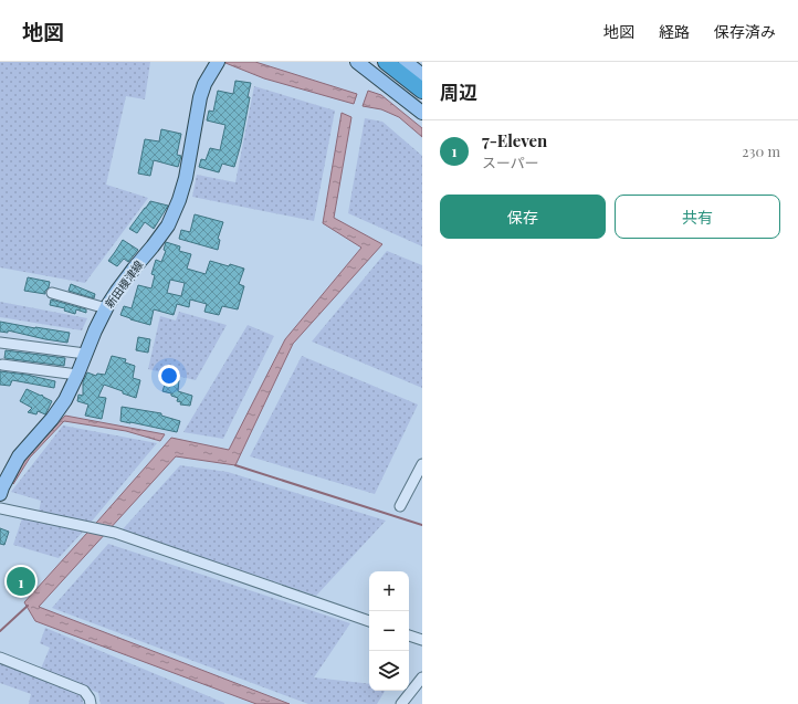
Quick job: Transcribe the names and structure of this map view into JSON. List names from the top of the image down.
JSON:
{
  "streets": {
    "main road": ["新田榎津線"]
  },
  "page": {
    "header": "地図",
    "nav": ["地図", "経路", "保存済み"],
    "heading": "周辺",
    "list": [
      {
        "mark": "1",
        "name": "7-Eleven",
        "note": "スーパー",
        "value": "230 m"
      }
    ],
    "buttons": ["保存", "共有"],
    "pins": "1",
    "map_buttons": ["+", "−"]
  }
}
